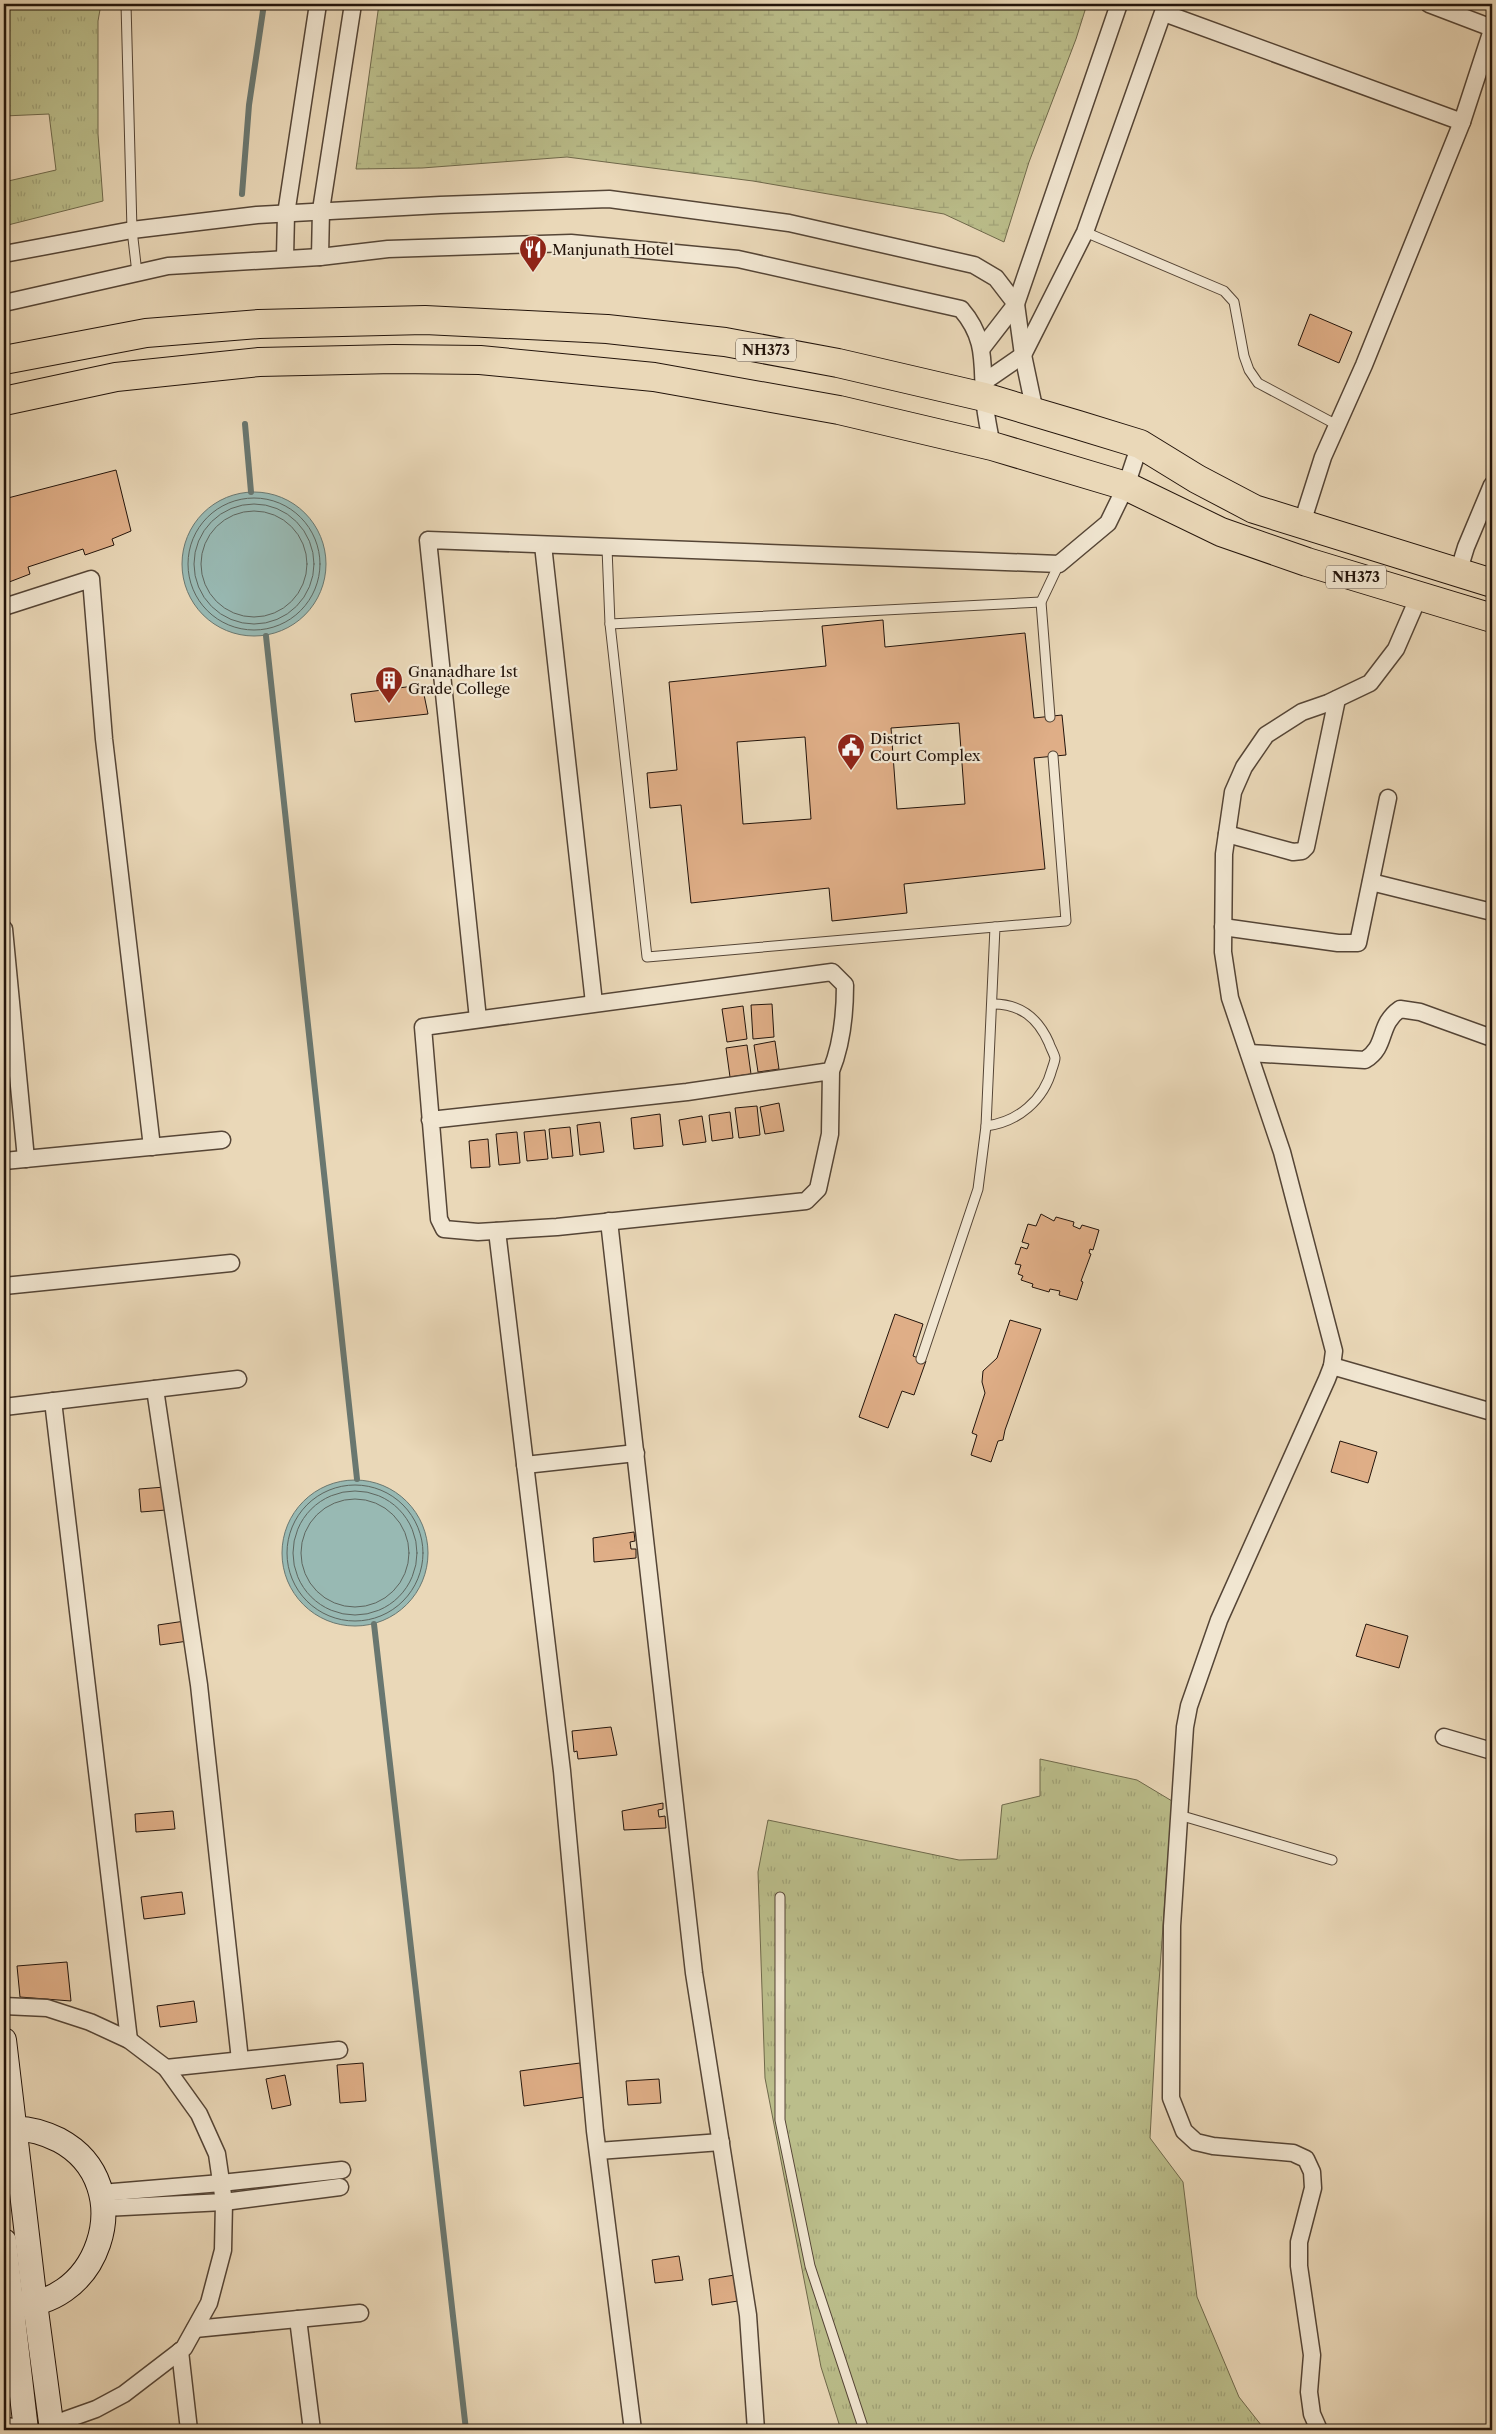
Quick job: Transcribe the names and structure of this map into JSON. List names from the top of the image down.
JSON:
{
  "streets": {
    "highway": ["NH373"]
  },
  "places": {
    "restaurant": ["Manjunath Hotel"],
    "building": ["Gnanadhare 1st Grade College"],
    "public building": ["District Court Complex"]
  }
}
